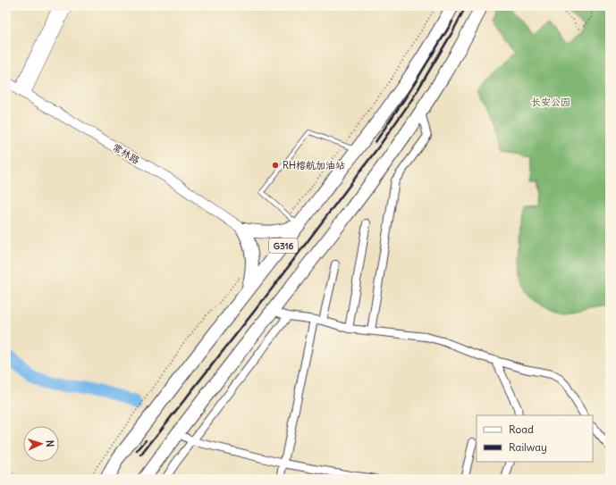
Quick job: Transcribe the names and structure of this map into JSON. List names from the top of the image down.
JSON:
{
  "streets": {
    "highway": ["G316"],
    "street": ["常林路"]
  },
  "parks": ["长安公园"],
  "places": ["RH榕航加油站"],
  "legend": ["Road", "Railway"],
  "north": "right"
}
